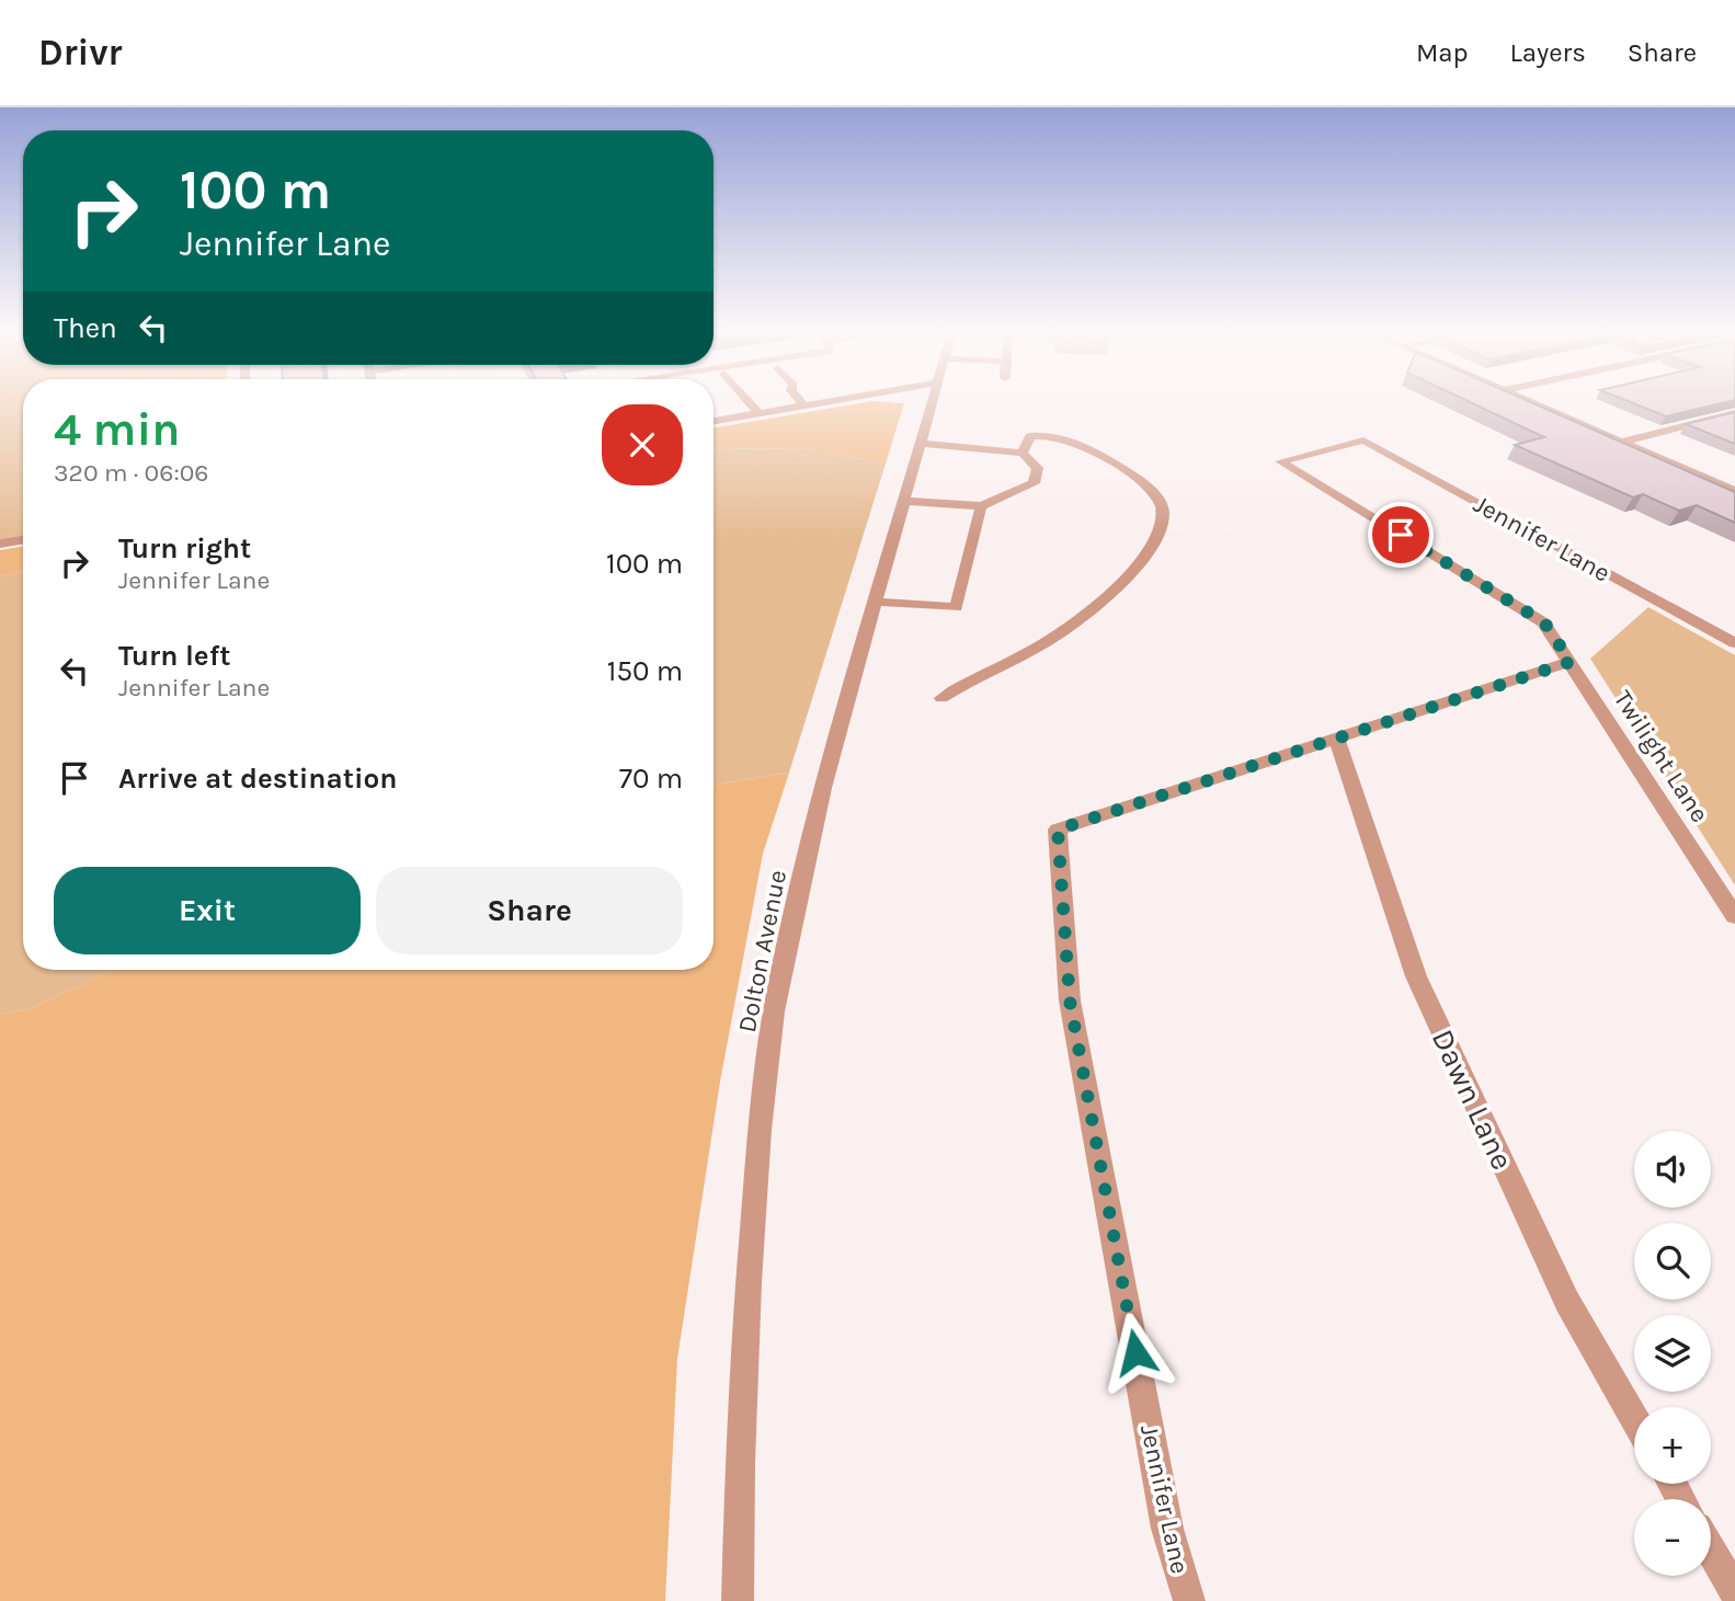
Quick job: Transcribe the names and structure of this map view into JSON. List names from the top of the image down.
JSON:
{
  "streets": {
    "street": [
      "Jennifer Lane",
      "Twilight Lane",
      "Dolton Avenue",
      "Dawn Lane"
    ]
  },
  "crossings": [
    ["Jennifer Lane", "Twilight Lane"],
    ["Jennifer Lane", "Dawn Lane"]
  ],
  "page": {
    "header": "Drivr",
    "nav": ["Map", "Layers", "Share"],
    "turn": ["100 m", "Jennifer Lane"],
    "then": "Then",
    "heading": ["4 min", "320 m · 06:06"],
    "list": [
      {
        "name": "Turn right",
        "note": "Jennifer Lane",
        "value": "100 m"
      },
      {
        "name": "Turn left",
        "note": "Jennifer Lane",
        "value": "150 m"
      },
      {
        "name": "Arrive at destination",
        "value": "70 m"
      }
    ],
    "buttons": ["Exit", "Share"],
    "map_buttons": ["+", "−"]
  }
}
